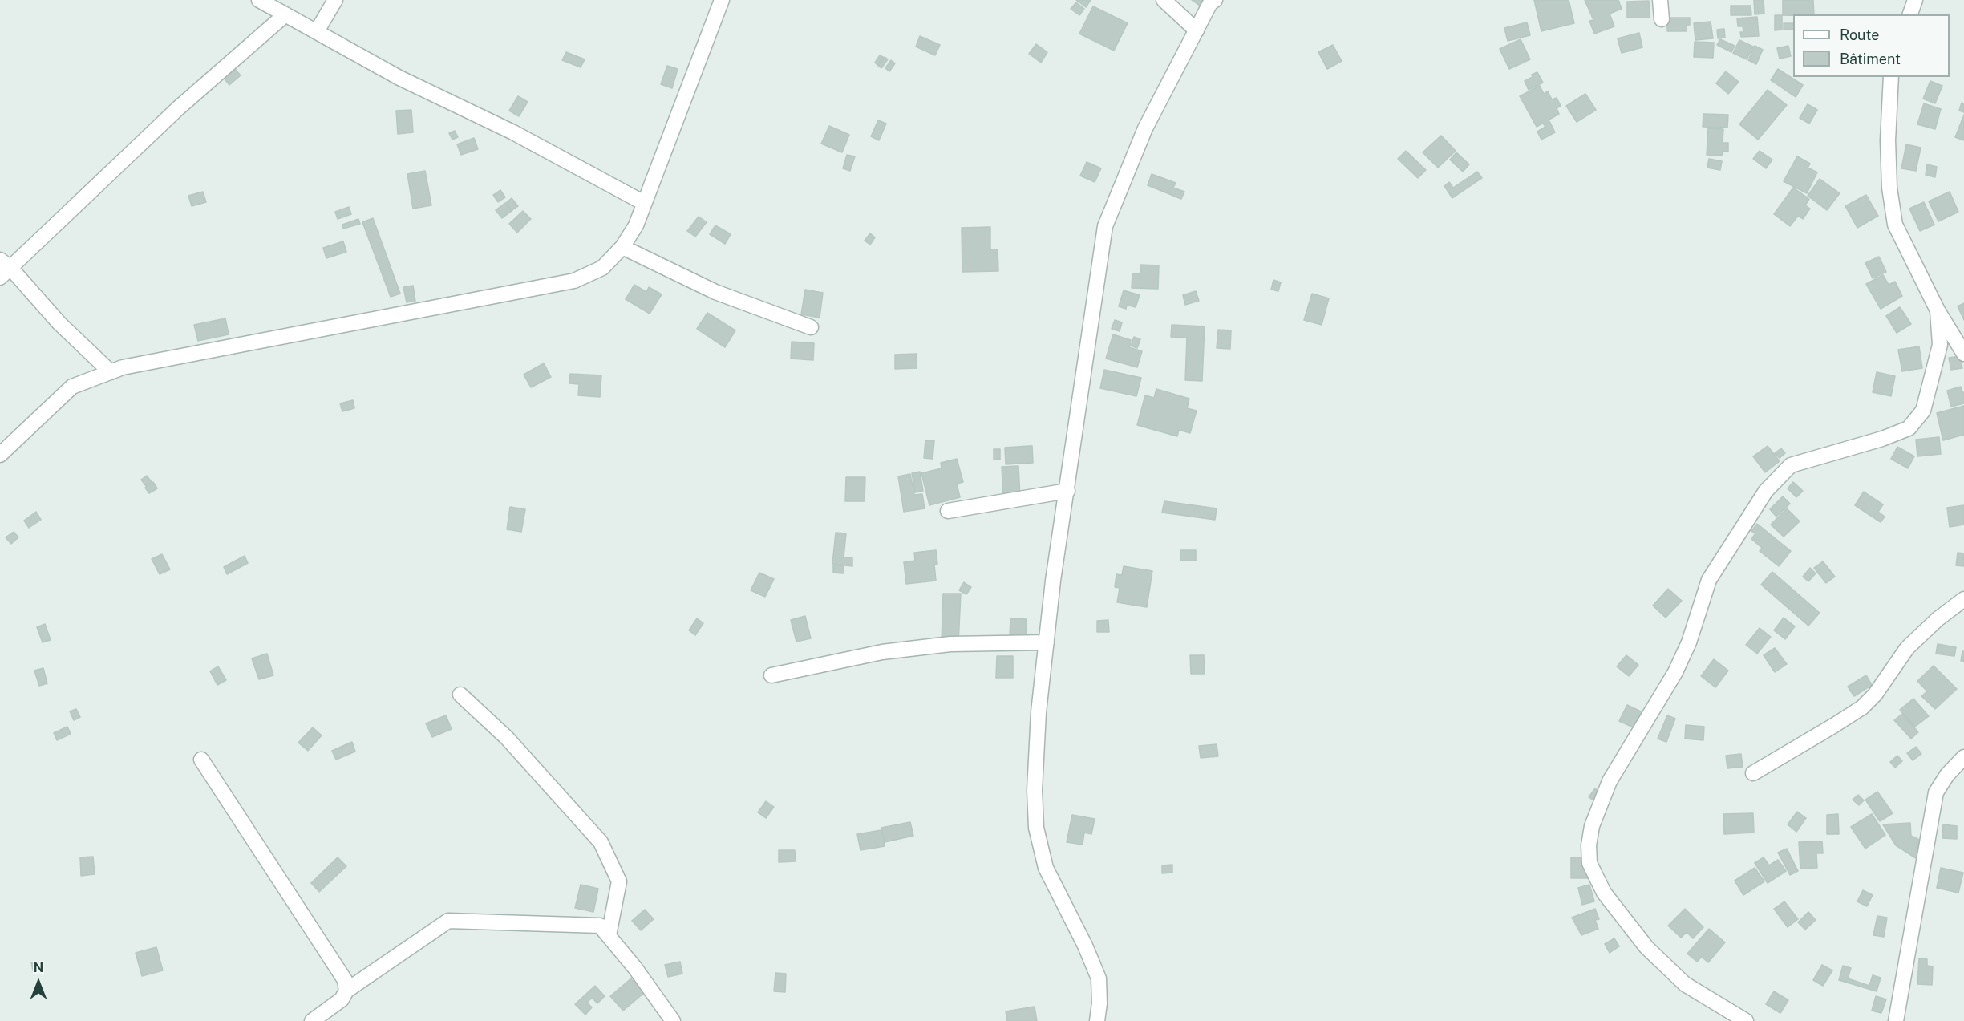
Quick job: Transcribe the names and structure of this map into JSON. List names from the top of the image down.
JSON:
{
  "legend": ["Route", "Bâtiment"],
  "north": "top"
}
